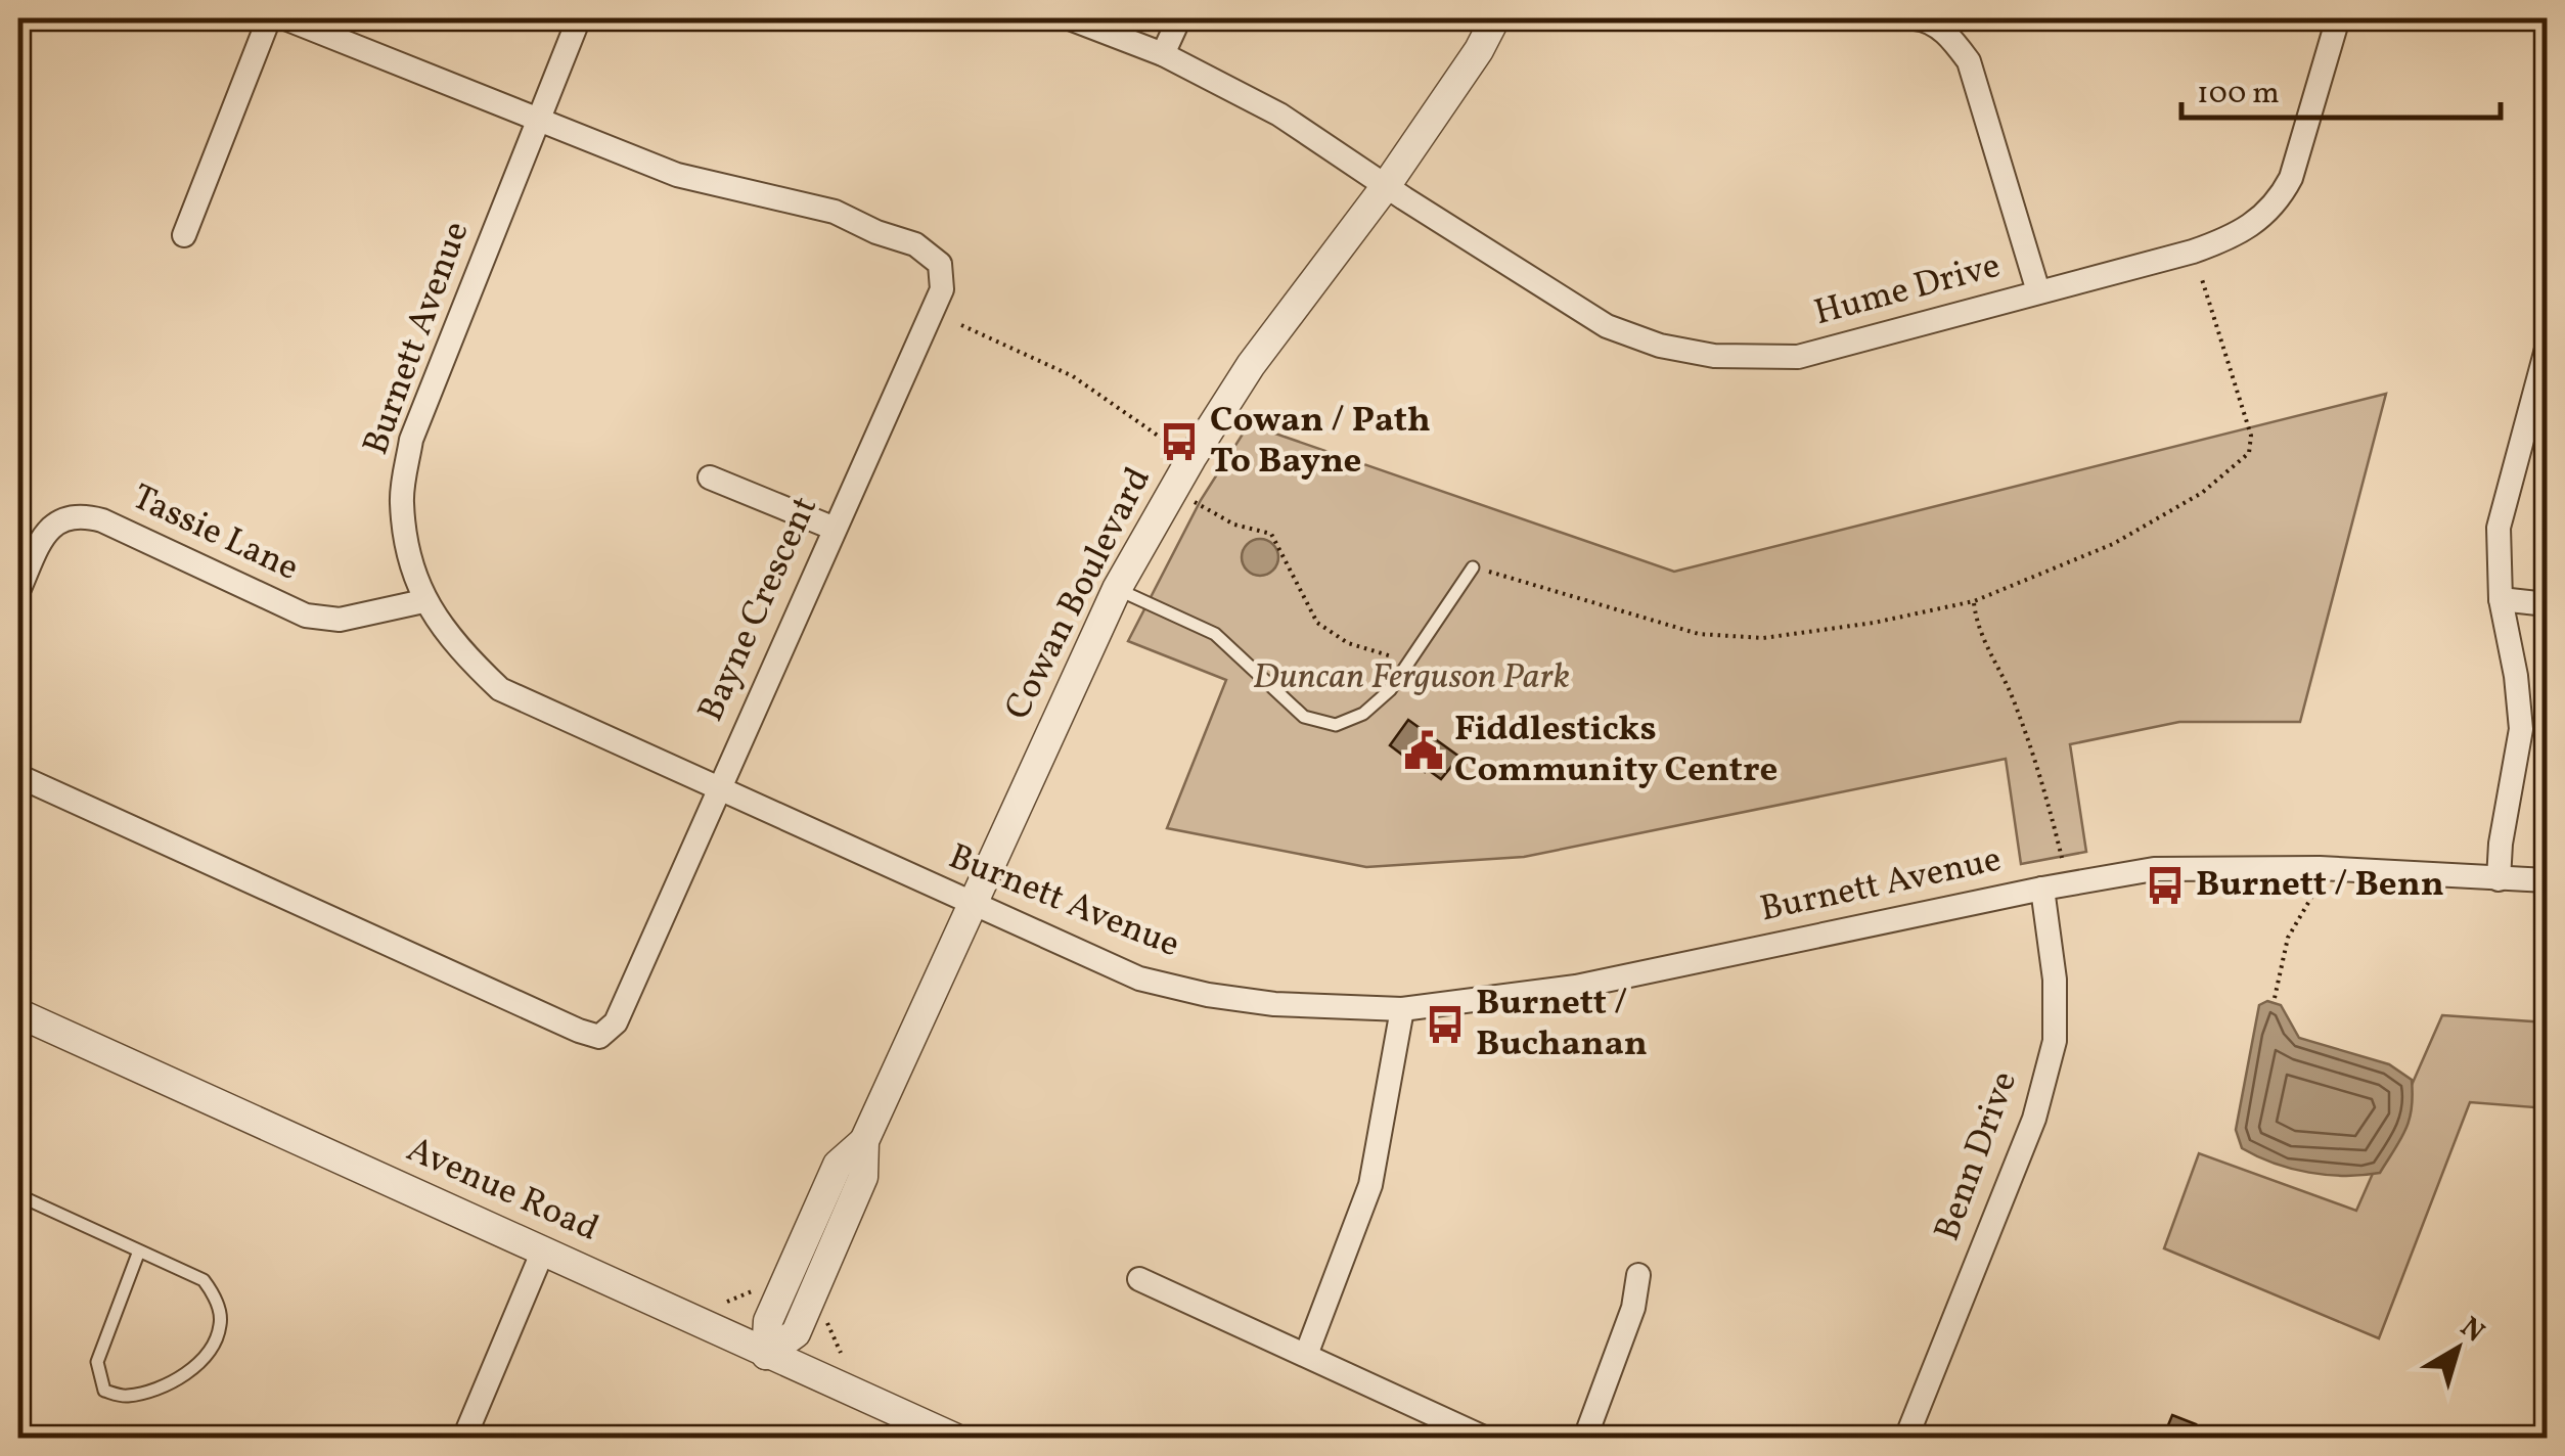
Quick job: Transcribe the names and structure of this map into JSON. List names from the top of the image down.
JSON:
{
  "streets": {
    "street": [
      "Hume Drive",
      "Burnett Avenue",
      "Tassie Lane",
      "Cowan Boulevard",
      "Bayne Crescent",
      "Benn Drive",
      "Avenue Road"
    ]
  },
  "crossings": [
    ["Hume Drive", "Cowan Boulevard"],
    ["Burnett Avenue", "Tassie Lane"],
    ["Burnett Avenue", "Cowan Boulevard"],
    ["Burnett Avenue", "Bayne Crescent"],
    ["Burnett Avenue", "Benn Drive"],
    ["Cowan Boulevard", "Avenue Road"]
  ],
  "parks": ["Duncan Ferguson Park"],
  "places": {
    "bus stop": ["Cowan / Path To Bayne", "Burnett / Benn", "Burnett / Buchanan"],
    "public building": ["Fiddlesticks Community Centre"]
  },
  "scale_bar": "100 m",
  "north": "top right"
}
